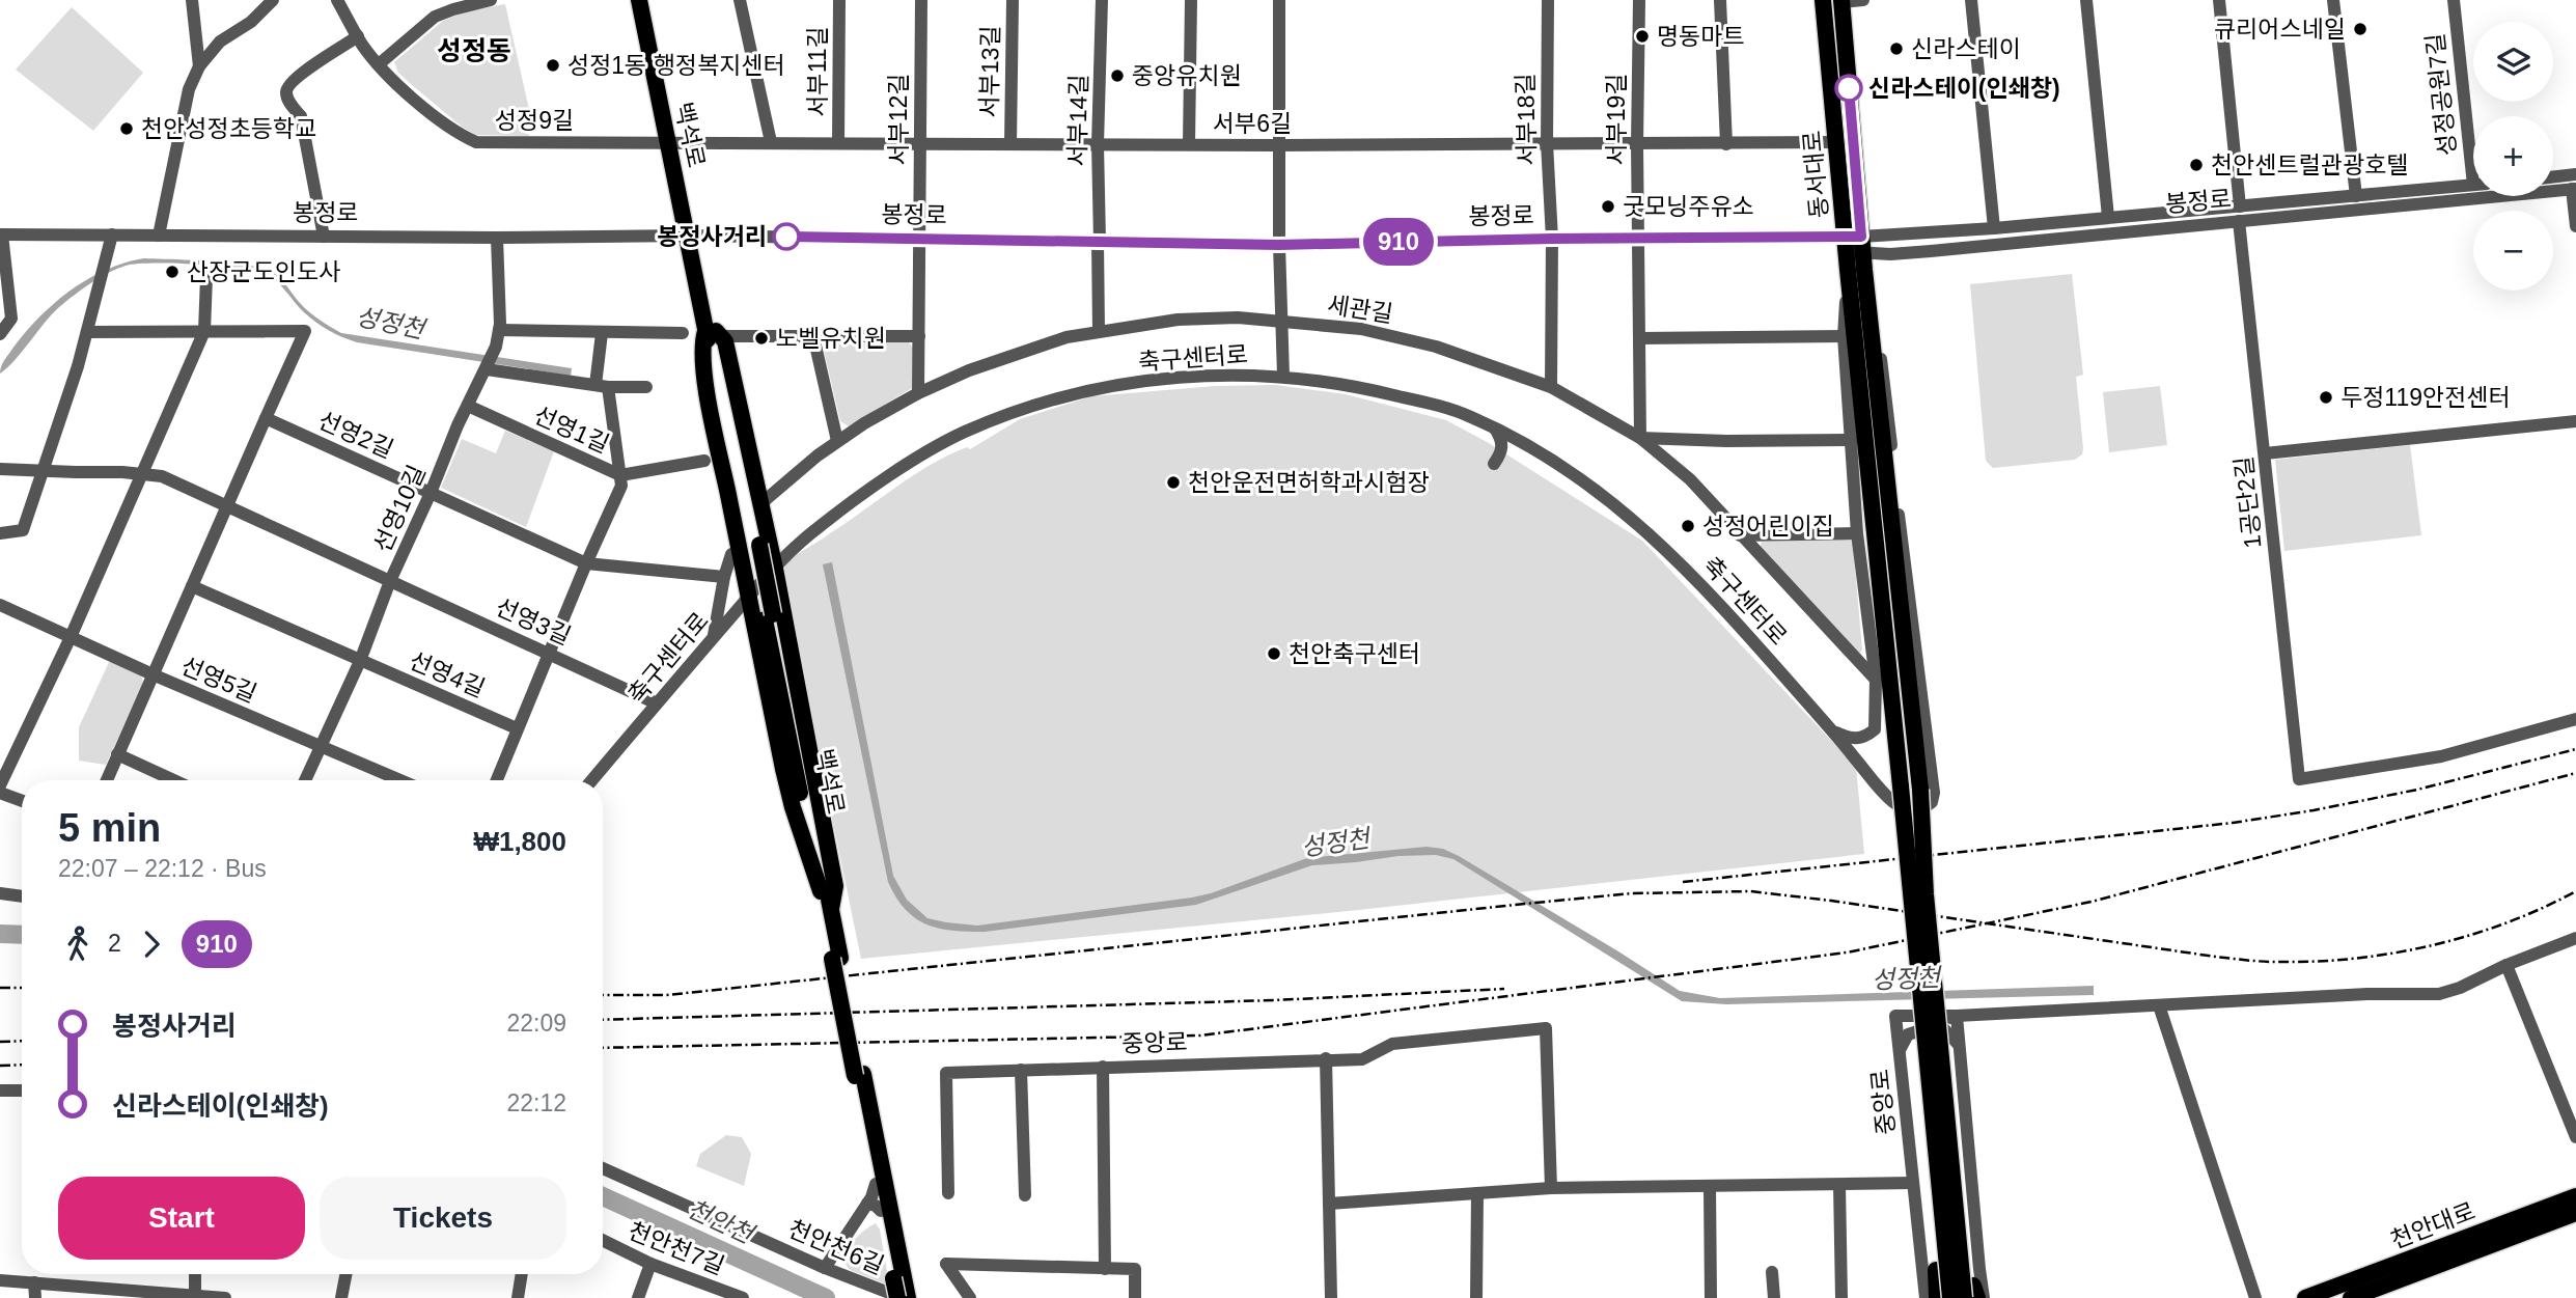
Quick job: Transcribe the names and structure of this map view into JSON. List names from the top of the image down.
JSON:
{
  "streets": {
    "main road": ["백석로", "동서대로", "천안대로"],
    "street": [
      "서부11길",
      "서부13길",
      "성정공원7길",
      "서부12길",
      "서부18길",
      "서부19길",
      "성정9길",
      "서부14길",
      "서부6길",
      "봉정로",
      "세관길",
      "축구센터로",
      "선영1길",
      "선영2길",
      "1공단2길",
      "선영10길",
      "선영3길",
      "선영4길",
      "선영5길",
      "중앙로",
      "천안천6길",
      "천안천7길"
    ]
  },
  "crossings": [
    ["서부11길", "서부6길"],
    ["서부13길", "서부6길"],
    ["성정공원7길", "봉정로"],
    ["서부12길", "서부6길"],
    ["서부12길", "봉정로"],
    ["서부12길", "세관길"],
    ["서부18길", "서부6길"],
    ["서부18길", "봉정로"],
    ["서부18길", "세관길"],
    ["서부19길", "서부6길"],
    ["서부19길", "봉정로"],
    ["서부19길", "세관길"],
    ["성정9길", "서부6길"],
    ["성정9길", "백석로"],
    ["서부14길", "서부6길"],
    ["서부14길", "봉정로"],
    ["서부14길", "세관길"],
    ["서부6길", "백석로"],
    ["서부6길", "동서대로"],
    ["백석로", "봉정로"],
    ["동서대로", "봉정로"],
    ["동서대로", "축구센터로"],
    ["봉정로", "축구센터로"],
    ["봉정로", "1공단2길"],
    ["봉정로", "선영10길"],
    ["축구센터로", "선영3길"],
    ["선영1길", "선영10길"],
    ["선영2길", "선영10길"],
    ["선영10길", "선영3길"],
    ["선영10길", "선영4길"],
    ["선영10길", "선영5길"]
  ],
  "districts": ["성정동"],
  "water": ["성정천", "천안천"],
  "places": [
    "큐리어스네일",
    "명동마트",
    "신라스테이",
    "성정1동 행정복지센터",
    "중앙유치원",
    "신라스테이(인쇄창)",
    "천안성정초등학교",
    "천안센트럴관광호텔",
    "굿모닝주유소",
    "봉정사거리",
    "산장군도인도사",
    "노벨유치원",
    "두정119안전센터",
    "천안운전면허학과시험장",
    "성정어린이집",
    "천안축구센터"
  ],
  "lines": ["bus line 910"],
  "page": {
    "on_map": "910",
    "map_buttons": ["+", "−"],
    "heading": ["5 min", "22:07 – 22:12 · Bus", "₩1,800"],
    "legs": ["2", "910"],
    "list": [
      {
        "name": "봉정사거리",
        "value": "22:09"
      },
      {
        "name": "신라스테이(인쇄창)",
        "value": "22:12"
      }
    ],
    "buttons": ["Start", "Tickets"]
  }
}
